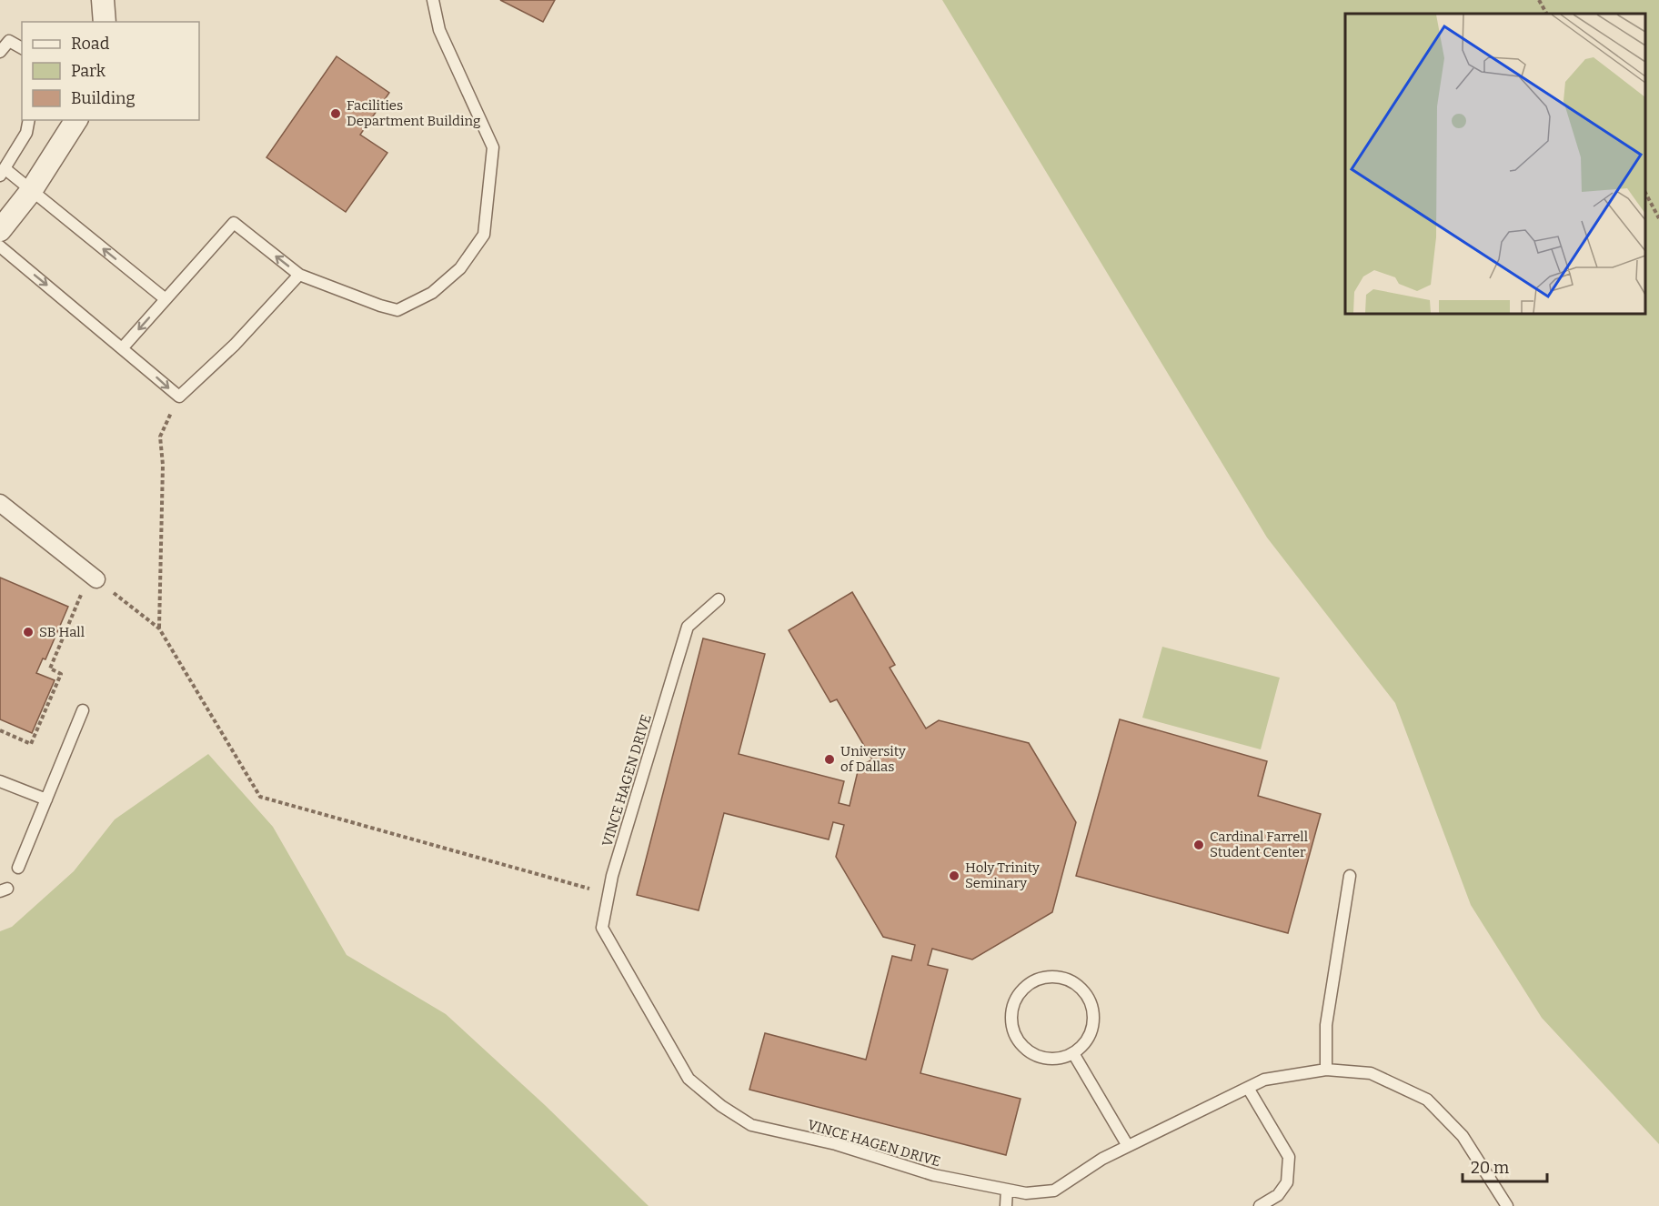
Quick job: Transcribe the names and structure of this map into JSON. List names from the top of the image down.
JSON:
{
  "streets": {
    "lane": ["VINCE HAGEN DRIVE"]
  },
  "places": [
    "Facilities Department Building",
    "SB Hall",
    "University of Dallas",
    "Cardinal Farrell Student Center",
    "Holy Trinity Seminary"
  ],
  "legend": ["Road", "Park", "Building"],
  "scale_bar": "20 m"
}
